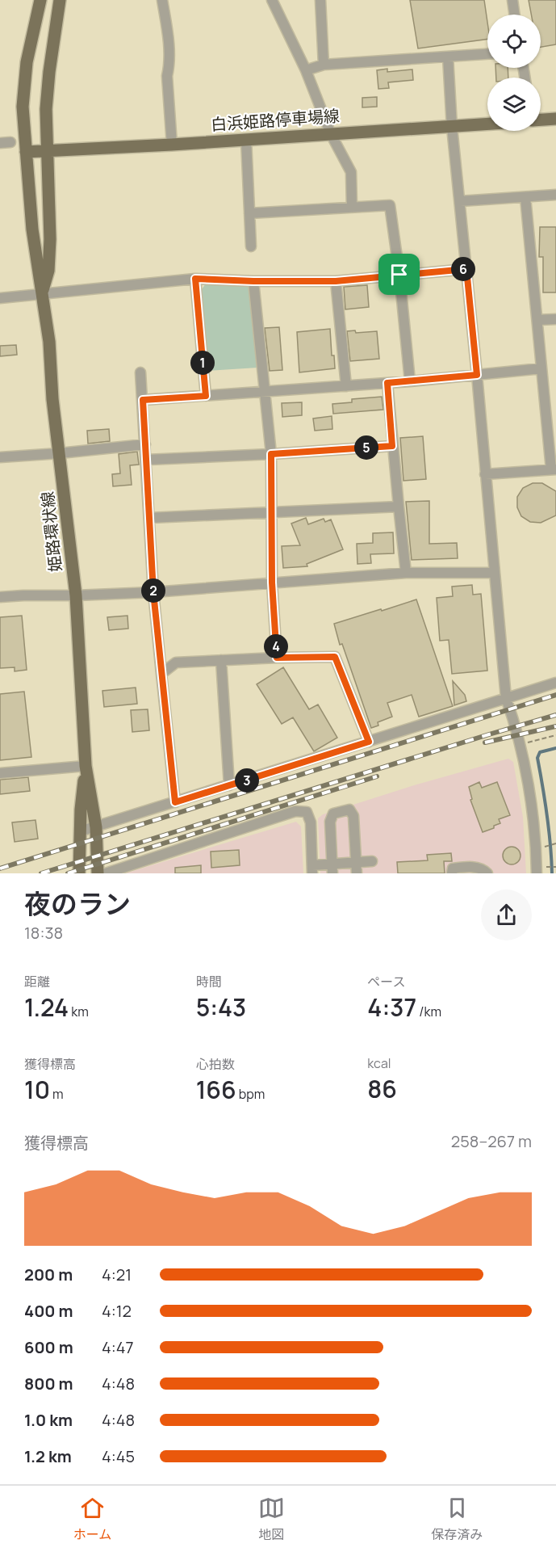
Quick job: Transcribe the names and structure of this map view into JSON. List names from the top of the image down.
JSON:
{
  "streets": {
    "main road": ["白浜姫路停車場線", "姫路環状線"]
  },
  "crossings": [
    ["白浜姫路停車場線", "姫路環状線"]
  ],
  "page": {
    "pins": [
      "6",
      "1",
      "5",
      "2",
      "4",
      "3"
    ],
    "heading": ["夜のラン", "18:38"],
    "stats": [
      ["距離", "1.24 km"],
      ["時間", "5:43"],
      ["ペース", "4:37 /km"],
      ["獲得標高", "10 m"],
      ["心拍数", "166 bpm"],
      ["kcal", "86"]
    ],
    "chart": ["獲得標高", "258–267 m"],
    "list": [
      {
        "name": "200 m",
        "note": "4:21"
      },
      {
        "name": "400 m",
        "note": "4:12"
      },
      {
        "name": "600 m",
        "note": "4:47"
      },
      {
        "name": "800 m",
        "note": "4:48"
      },
      {
        "name": "1.0 km",
        "note": "4:48"
      },
      {
        "name": "1.2 km",
        "note": "4:45"
      }
    ],
    "tabs": ["ホーム", "地図", "保存済み"]
  }
}
